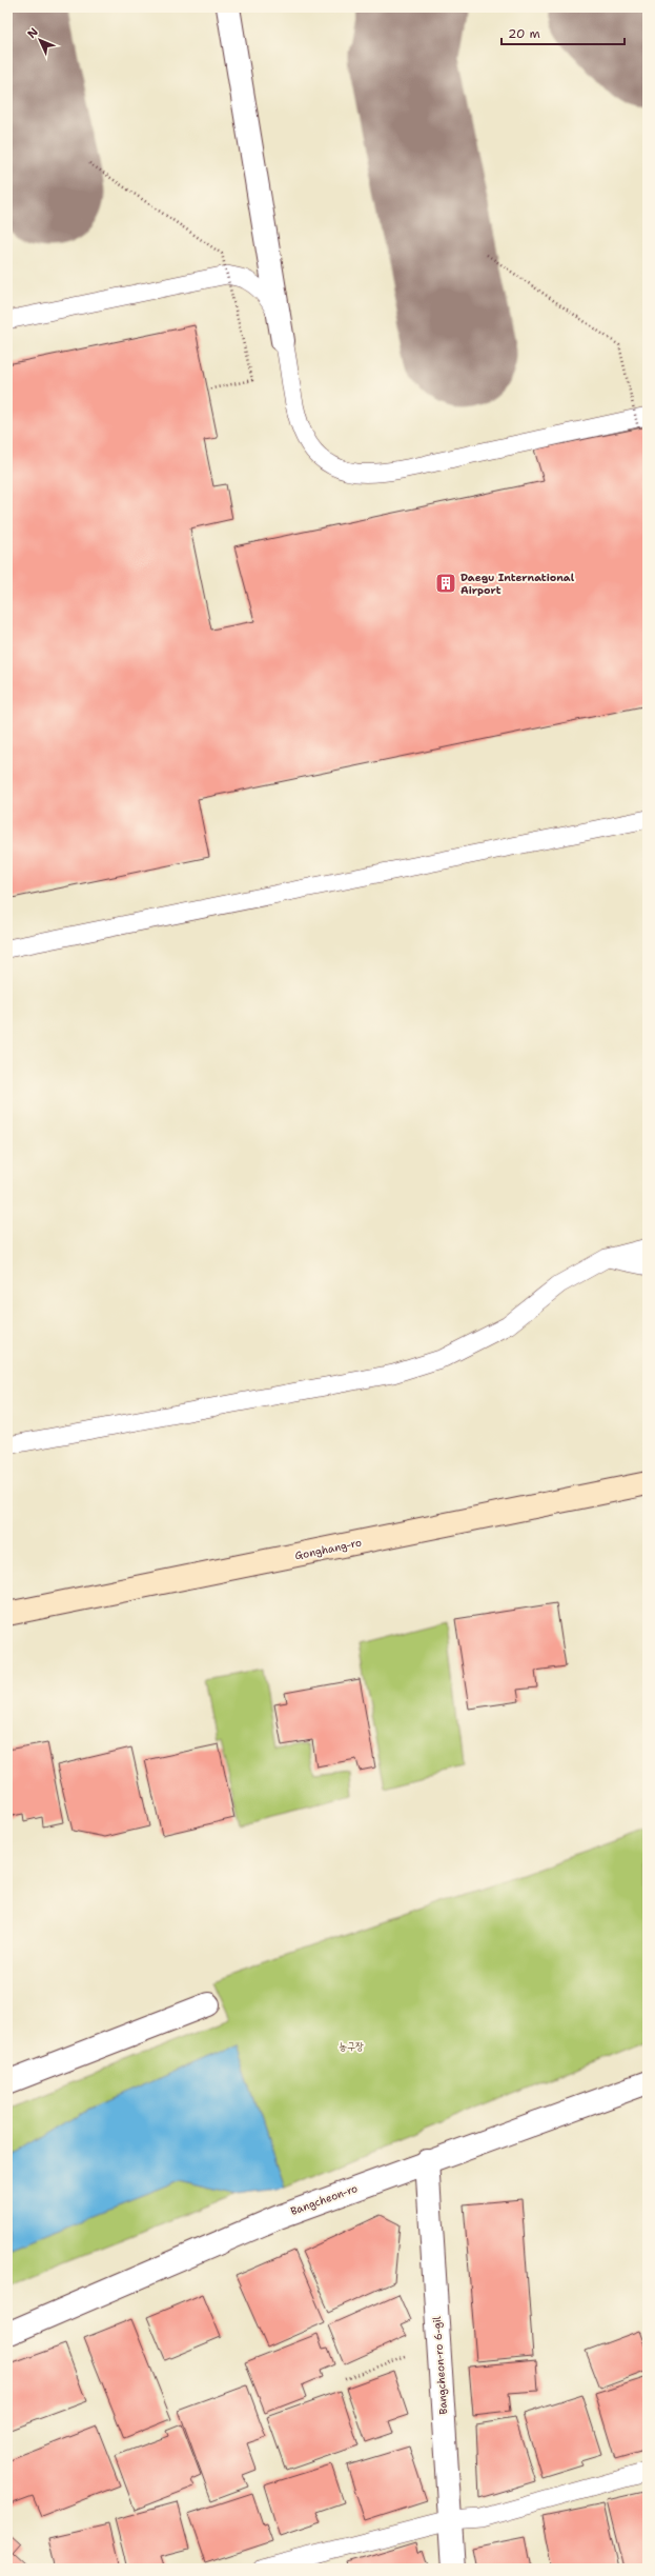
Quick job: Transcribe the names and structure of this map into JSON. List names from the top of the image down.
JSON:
{
  "streets": {
    "main road": ["Gonghang-ro"],
    "street": ["Bangcheon-ro", "Bangcheon-ro 6-gil"]
  },
  "crossings": [
    ["Bangcheon-ro", "Bangcheon-ro 6-gil"]
  ],
  "parks": ["농구장"],
  "places": {
    "building": ["Daegu International Airport"]
  },
  "scale_bar": "20 m",
  "north": "top left"
}
